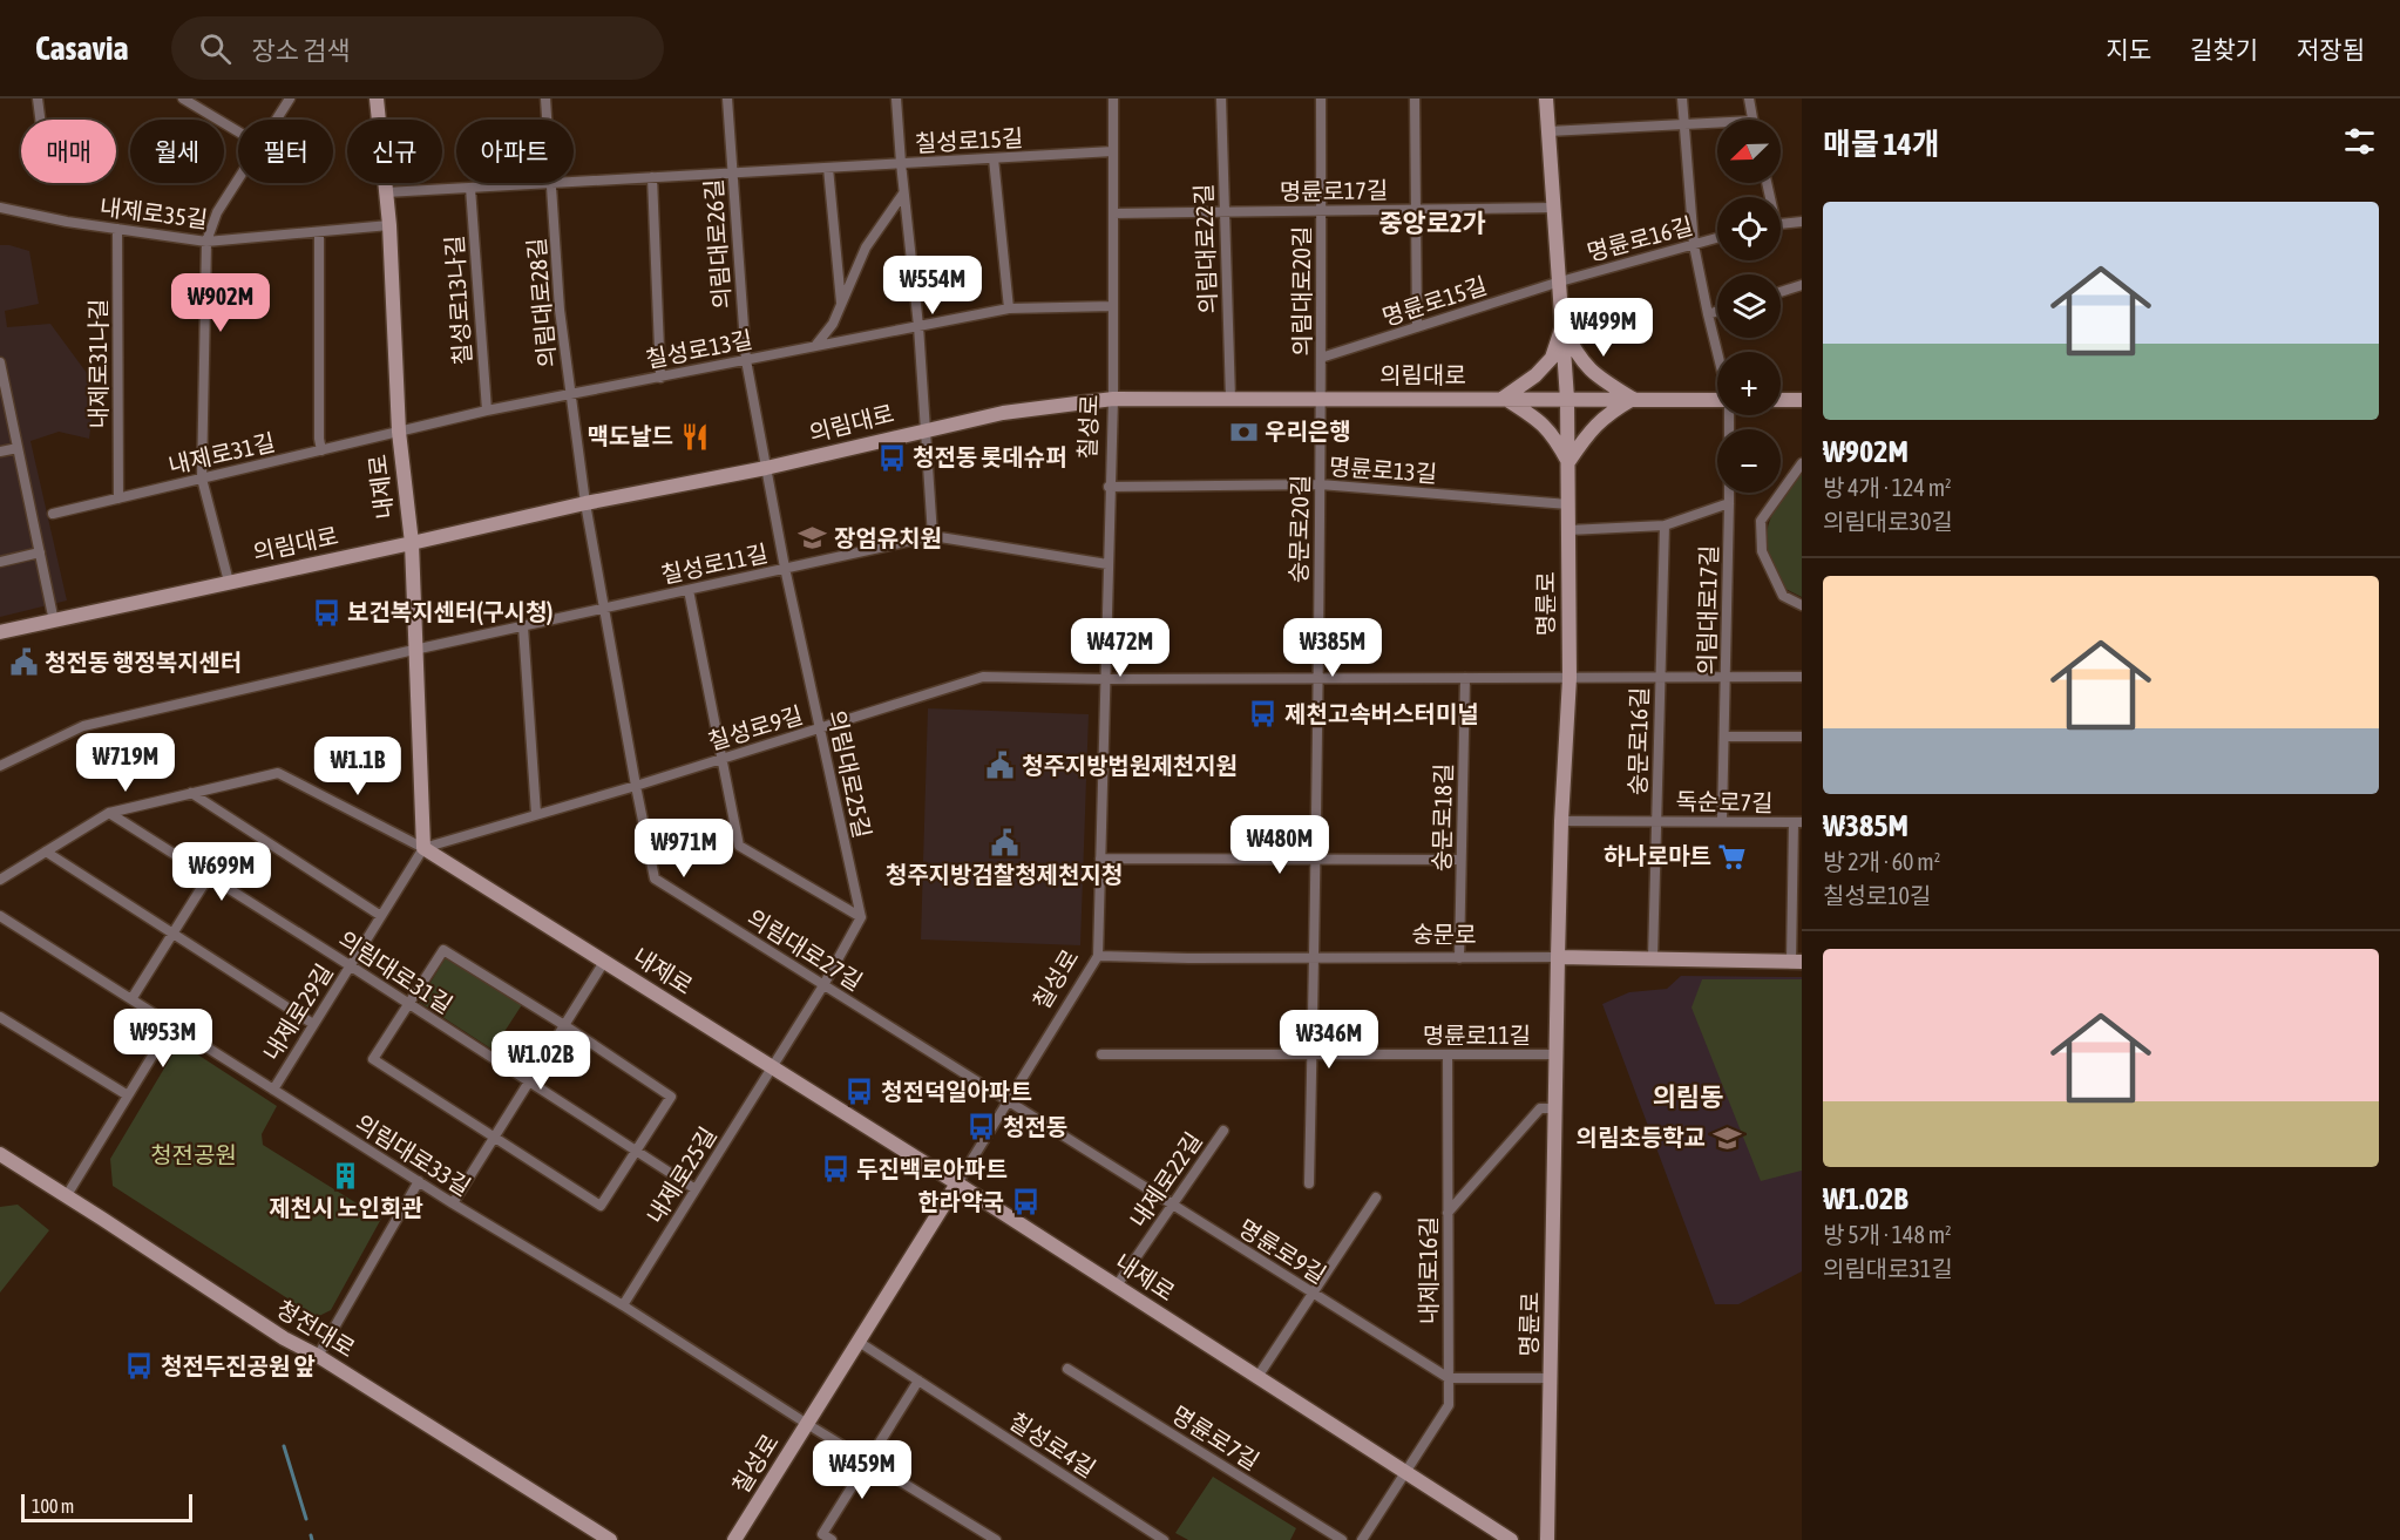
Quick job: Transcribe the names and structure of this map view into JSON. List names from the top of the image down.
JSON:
{
  "streets": {
    "street": [
      "칠성로15길",
      "명륜로17길",
      "내제로35길",
      "명륜로16길",
      "의림대로26길",
      "의림대로22길",
      "의림대로20길",
      "칠성로13나길",
      "명륜로15길",
      "의림대로28길",
      "칠성로13길",
      "내제로31나길",
      "의림대로",
      "칠성로",
      "내제로31길",
      "명륜로13길",
      "내제로",
      "숭문로20길",
      "칠성로11길",
      "명륜로",
      "의림대로17길",
      "칠성로9길",
      "숭문로16길",
      "의림대로25길",
      "독순로7길",
      "숭문로18길",
      "숭문로",
      "의림대로27길",
      "의림대로31길",
      "내제로29길",
      "명륜로11길",
      "의림대로33길",
      "내제로25길",
      "내제로22길",
      "명륜로9길",
      "내제로16길",
      "청전대로",
      "명륜로7길",
      "칠성로4길"
    ]
  },
  "crossings": [
    ["칠성로15길", "의림대로26길"],
    ["칠성로15길", "칠성로13나길"],
    ["칠성로15길", "의림대로28길"],
    ["칠성로15길", "칠성로"],
    ["칠성로15길", "내제로"],
    ["명륜로17길", "의림대로22길"],
    ["명륜로17길", "의림대로20길"],
    ["명륜로17길", "칠성로"],
    ["명륜로17길", "명륜로"],
    ["내제로35길", "내제로31나길"],
    ["내제로35길", "내제로"],
    ["명륜로16길", "명륜로15길"],
    ["명륜로16길", "명륜로"],
    ["명륜로16길", "의림대로17길"],
    ["의림대로26길", "칠성로13길"],
    ["의림대로26길", "의림대로"],
    ["의림대로26길", "의림대로25길"],
    ["의림대로22길", "의림대로"],
    ["의림대로20길", "명륜로15길"],
    ["의림대로20길", "의림대로"],
    ["의림대로20길", "숭문로20길"],
    ["칠성로13나길", "칠성로13길"],
    ["명륜로15길", "명륜로"],
    ["의림대로28길", "칠성로13길"],
    ["의림대로28길", "의림대로"],
    ["의림대로28길", "의림대로27길"],
    ["칠성로13길", "칠성로"],
    ["칠성로13길", "내제로31길"],
    ["칠성로13길", "내제로"],
    ["내제로31나길", "내제로31길"],
    ["의림대로", "칠성로"],
    ["의림대로", "내제로"],
    ["의림대로", "숭문로20길"],
    ["의림대로", "명륜로"],
    ["의림대로", "의림대로25길"],
    ["의림대로", "의림대로27길"],
    ["칠성로", "명륜로13길"],
    ["칠성로", "내제로"],
    ["칠성로", "칠성로11길"],
    ["칠성로", "칠성로9길"],
    ["칠성로", "숭문로"],
    ["칠성로", "의림대로27길"],
    ["칠성로", "의림대로33길"],
    ["칠성로", "명륜로9길"],
    ["칠성로", "칠성로4길"],
    ["내제로31길", "내제로"],
    ["명륜로13길", "숭문로20길"],
    ["명륜로13길", "명륜로"],
    ["내제로", "칠성로11길"],
    ["내제로", "칠성로9길"],
    ["내제로", "내제로29길"],
    ["내제로", "내제로25길"],
    ["내제로", "내제로22길"],
    ["내제로", "내제로16길"],
    ["숭문로20길", "칠성로9길"],
    ["숭문로20길", "숭문로"],
    ["숭문로20길", "명륜로11길"],
    ["칠성로11길", "의림대로25길"],
    ["칠성로11길", "의림대로27길"],
    ["명륜로", "칠성로9길"],
    ["명륜로", "독순로7길"],
    ["명륜로", "숭문로"],
    ["명륜로", "명륜로11길"],
    ["의림대로17길", "칠성로9길"],
    ["의림대로17길", "독순로7길"],
    ["칠성로9길", "숭문로16길"],
    ["칠성로9길", "의림대로25길"],
    ["칠성로9길", "숭문로18길"],
    ["칠성로9길", "의림대로27길"],
    ["칠성로9길", "내제로29길"],
    ["숭문로16길", "독순로7길"],
    ["숭문로16길", "숭문로"],
    ["독순로7길", "숭문로"],
    ["숭문로18길", "숭문로"],
    ["의림대로27길", "명륜로9길"],
    ["의림대로31길", "내제로29길"],
    ["의림대로31길", "내제로25길"],
    ["내제로29길", "의림대로33길"],
    ["명륜로11길", "내제로16길"],
    ["의림대로33길", "내제로25길"],
    ["내제로22길", "명륜로9길"],
    ["명륜로9길", "내제로16길"]
  ],
  "districts": ["중앙로2가", "의림동"],
  "parks": ["청전공원"],
  "places": {
    "bank": ["우리은행"],
    "restaurant": ["맥도날드"],
    "bus stop": [
      "청전동 롯데슈퍼",
      "보건복지센터(구시청)",
      "제천고속버스터미널",
      "청전덕일아파트",
      "청전동",
      "두진백로아파트",
      "한라약국",
      "청전두진공원 앞"
    ],
    "school or university": ["장엄유치원", "의림초등학교"],
    "public building": ["청전동 행정복지센터", "청주지방법원제천지원", "청주지방검찰청제천지청"],
    "supermarket": ["하나로마트"],
    "building": ["제천시 노인회관"]
  },
  "scale_bar": "100 m",
  "north": "bottom left",
  "page": {
    "header": "Casavia",
    "search": "장소 검색",
    "nav": ["지도", "길찾기", "저장됨"],
    "heading": "매물 14개",
    "map_buttons": ["+", "−"],
    "chip": [
      "매매",
      "월세",
      "필터",
      "신규",
      "아파트"
    ],
    "list": [
      {
        "name": "₩902M",
        "note": "방 4개 · 124 m² · 의림대로30길"
      },
      {
        "name": "₩385M",
        "note": "방 2개 · 60 m² · 칠성로10길"
      },
      {
        "name": "₩1.02B",
        "note": "방 5개 · 148 m² · 의림대로31길"
      }
    ],
    "price": [
      "₩554M",
      "₩902M",
      "₩499M",
      "₩472M",
      "₩385M",
      "₩719M",
      "₩1.1B",
      "₩480M",
      "₩971M",
      "₩699M",
      "₩953M",
      "₩346M",
      "₩1.02B",
      "₩459M"
    ],
    "scale": "100 m"
  }
}
